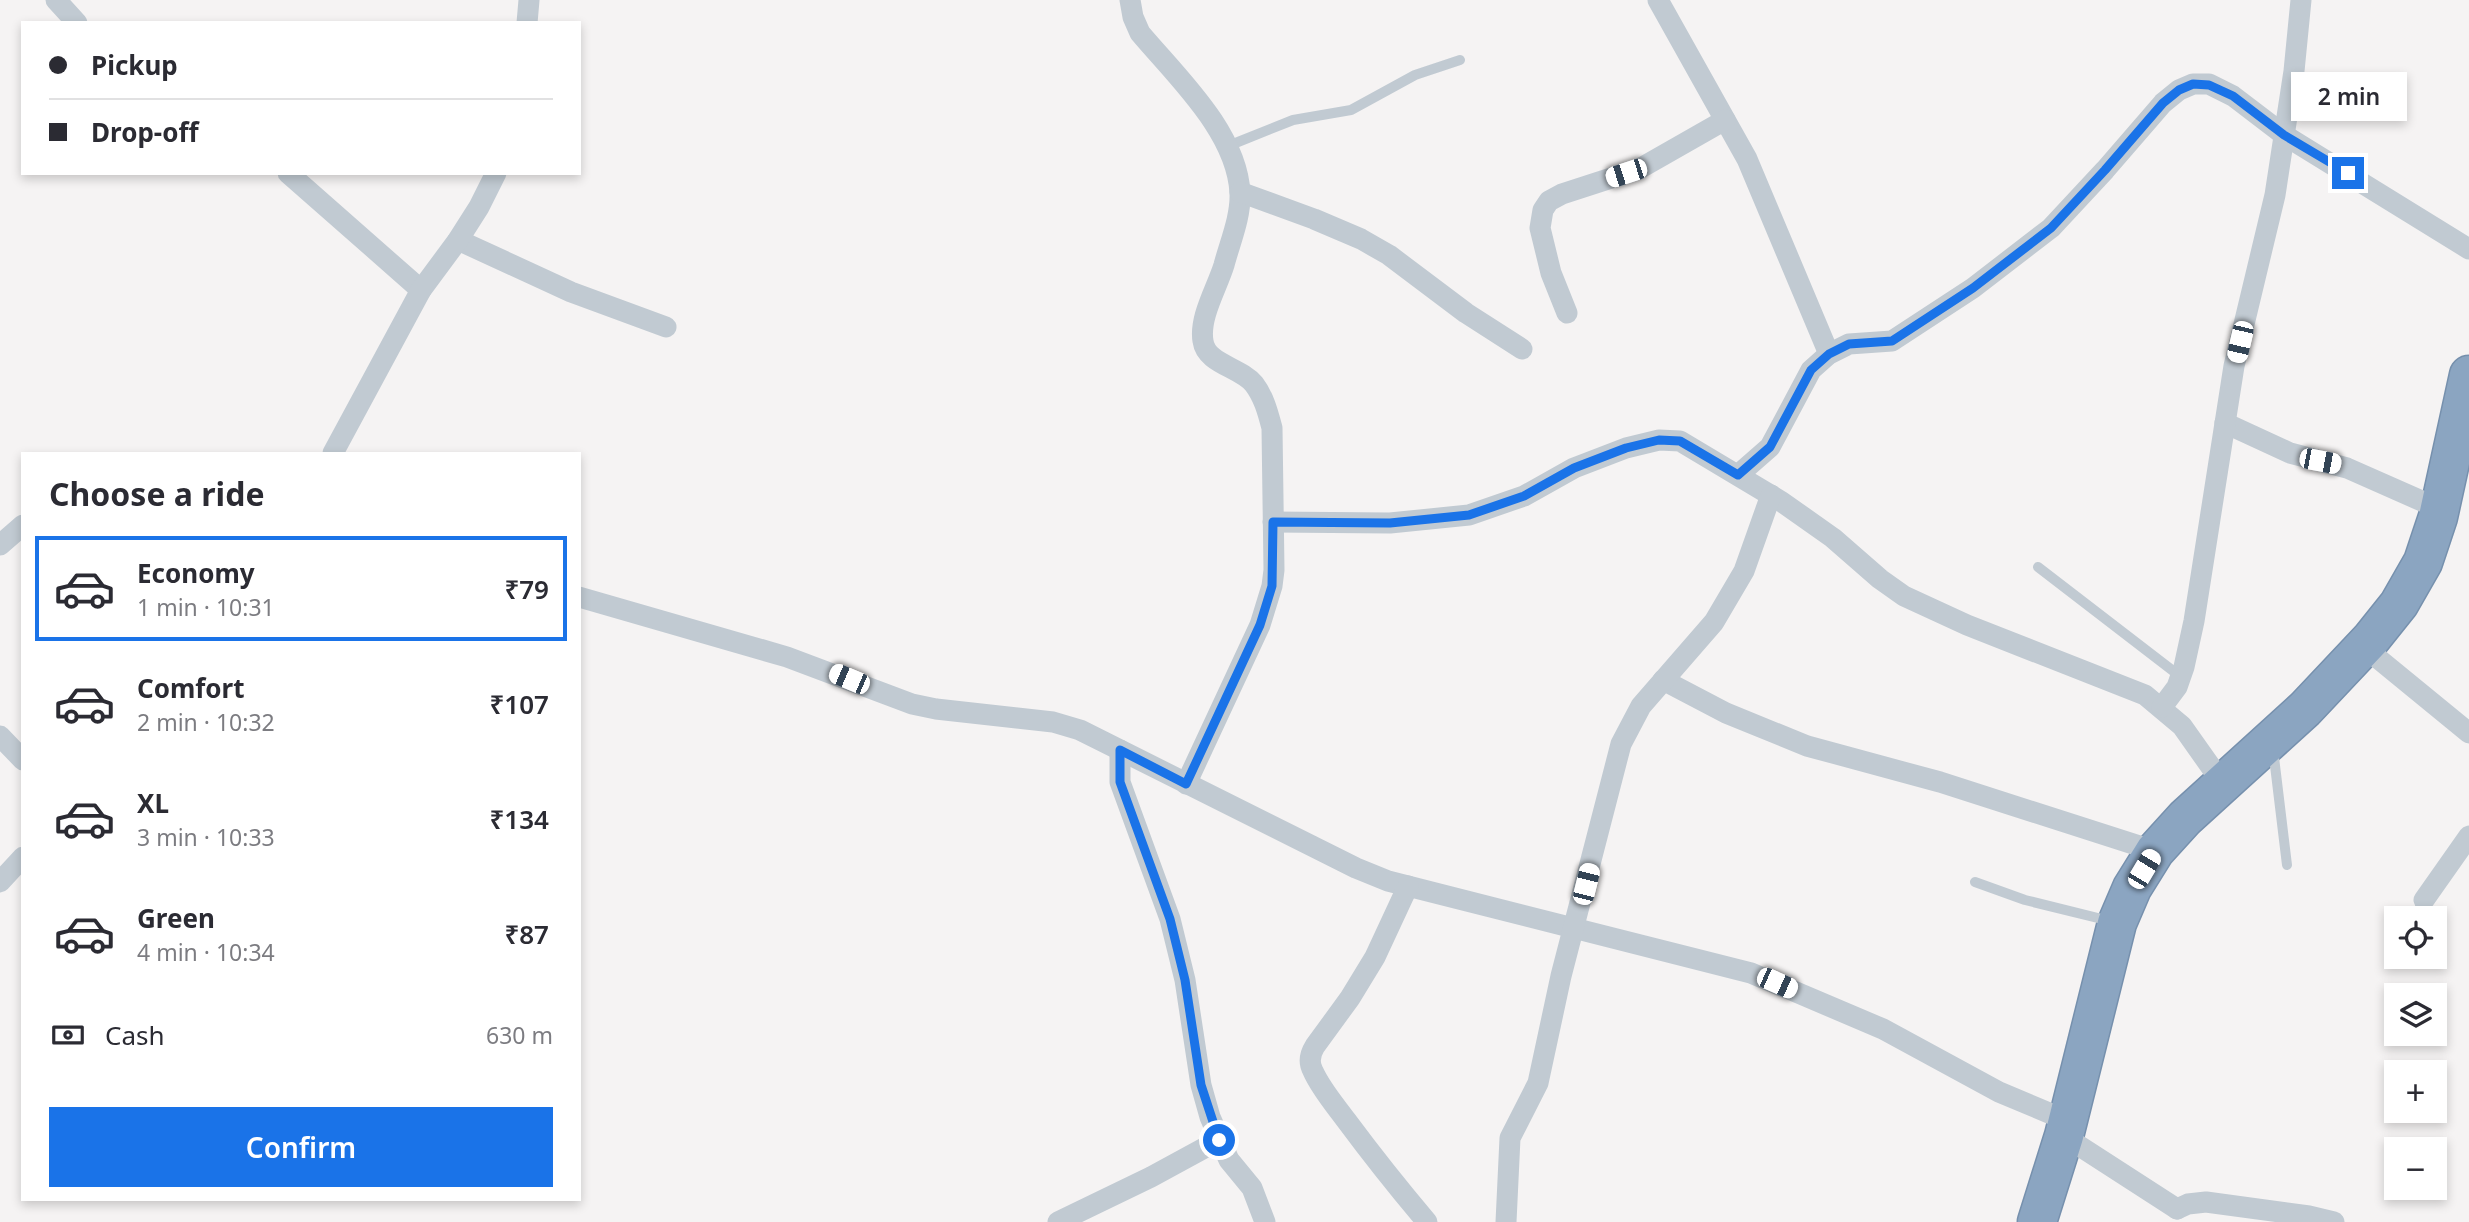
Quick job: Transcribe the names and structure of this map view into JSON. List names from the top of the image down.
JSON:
{
  "page": {
    "banner": ["Pickup", "Drop-off"],
    "bubble": "2 min",
    "heading": "Choose a ride",
    "list": [
      {
        "name": "Economy",
        "note": "1 min · 10:31",
        "value": "₹79"
      },
      {
        "name": "Comfort",
        "note": "2 min · 10:32",
        "value": "₹107"
      },
      {
        "name": "XL",
        "note": "3 min · 10:33",
        "value": "₹134"
      },
      {
        "name": "Green",
        "note": "4 min · 10:34",
        "value": "₹87"
      }
    ],
    "map_buttons": ["+", "−"],
    "pay": ["Cash", "630 m"],
    "buttons": "Confirm"
  }
}
